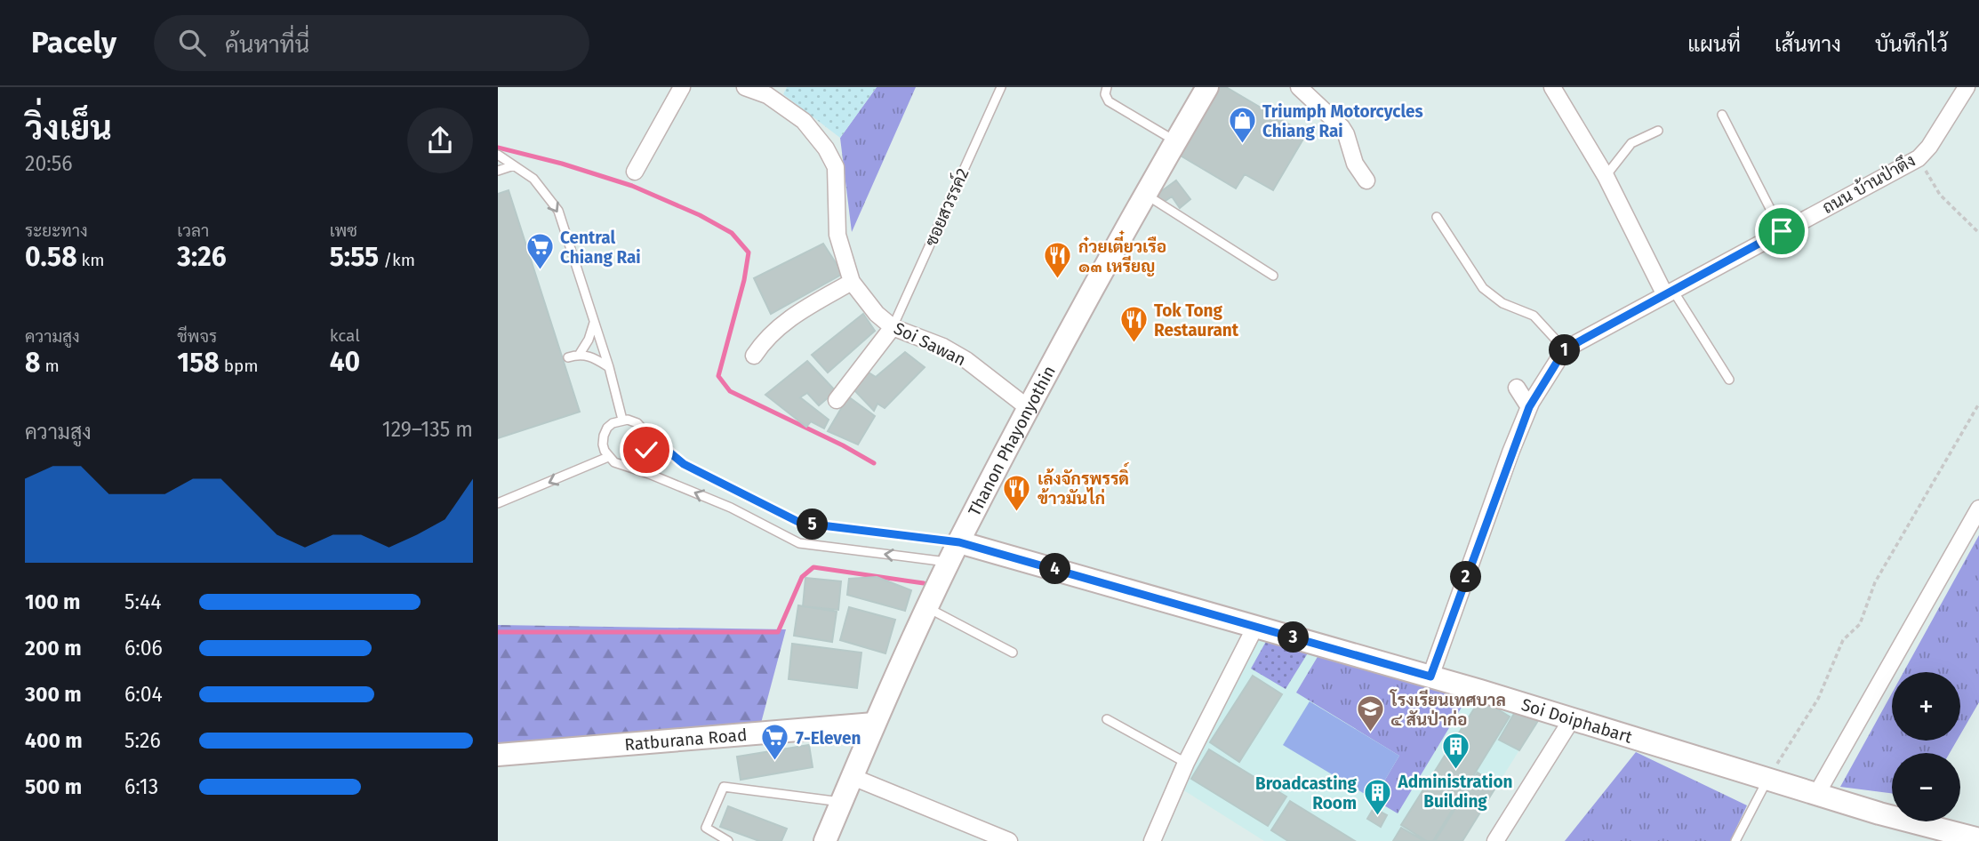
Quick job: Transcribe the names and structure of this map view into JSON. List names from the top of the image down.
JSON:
{
  "streets": {
    "street": [
      "ถนน บ้านป่าตึง",
      "Soi Sawan",
      "Thanon Phayonyothin",
      "Soi Doiphabart",
      "Ratburana Road"
    ],
    "lane": ["ซอยสวรรค์2"]
  },
  "crossings": [
    ["ซอยสวรรค์2", "Soi Sawan"],
    ["Soi Sawan", "Thanon Phayonyothin"],
    ["Thanon Phayonyothin", "Soi Doiphabart"],
    ["Thanon Phayonyothin", "Ratburana Road"]
  ],
  "places": {
    "shop": ["Triumph Motorcycles Chiang Rai"],
    "supermarket": ["Central Chiang Rai", "7-Eleven"],
    "restaurant": ["ก๋วยเตี๋ยวเรือ ๑๓ เหรียญ", "Tok Tong Restaurant", "เล้งจักรพรรดิ์ ข้าวมันไก่"],
    "school or university": ["โรงเรียนเทศบาล ๔ สันป่าก่อ"],
    "building": ["Administration Building", "Broadcasting Room"]
  },
  "page": {
    "header": "Pacely",
    "search": "ค้นหาที่นี่",
    "nav": ["แผนที่", "เส้นทาง", "บันทึกไว้"],
    "heading": ["วิ่งเย็น", "20:56"],
    "stats": [
      ["ระยะทาง", "0.58 km"],
      ["เวลา", "3:26"],
      ["เพซ", "5:55 /km"],
      ["ความสูง", "8 m"],
      ["ชีพจร", "158 bpm"],
      ["kcal", "40"]
    ],
    "pins": [
      "1",
      "5",
      "4",
      "2",
      "3"
    ],
    "chart": ["ความสูง", "129–135 m"],
    "list": [
      {
        "name": "100 m",
        "note": "5:44"
      },
      {
        "name": "200 m",
        "note": "6:06"
      },
      {
        "name": "300 m",
        "note": "6:04"
      },
      {
        "name": "400 m",
        "note": "5:26"
      },
      {
        "name": "500 m",
        "note": "6:13"
      }
    ],
    "map_buttons": ["+", "−"]
  }
}
